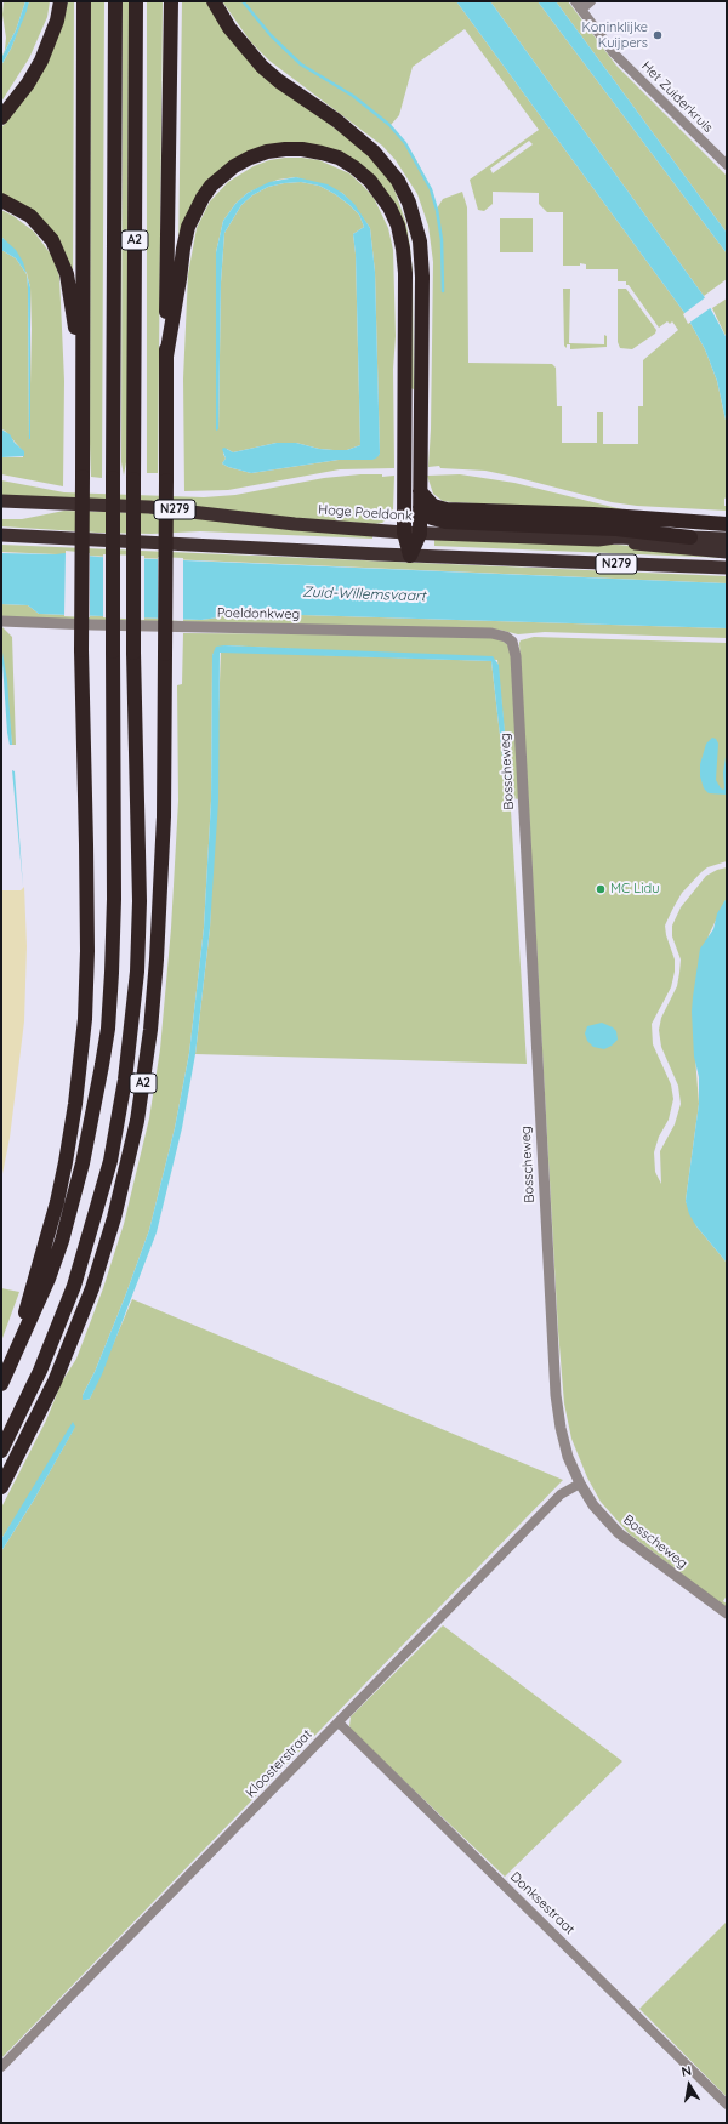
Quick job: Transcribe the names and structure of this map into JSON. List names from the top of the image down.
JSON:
{
  "streets": {
    "highway": ["A2", "N279", "Hoge Poeldonk"],
    "street": [
      "Het Zuiderkruis",
      "Poeldonkweg",
      "Bosscheweg",
      "Kloosterstraat",
      "Donksestraat"
    ]
  },
  "crossings": [
    ["A2", "N279"],
    ["A2", "Hoge Poeldonk"],
    ["N279", "Hoge Poeldonk"],
    ["Poeldonkweg", "Bosscheweg"],
    ["Bosscheweg", "Kloosterstraat"],
    ["Kloosterstraat", "Donksestraat"]
  ],
  "water": ["Zuid-Willemsvaart"],
  "places": ["Koninklijke Kuijpers", "MC Lidu"],
  "north": "top"
}
